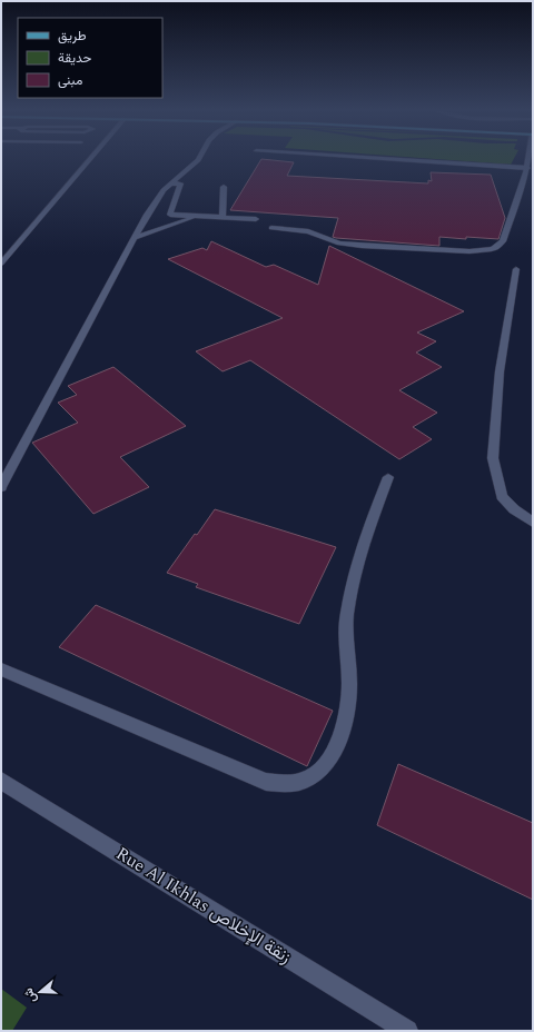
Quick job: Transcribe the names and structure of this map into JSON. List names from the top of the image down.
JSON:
{
  "streets": {
    "street": ["Rue Al Ikhlas زنقة الإخلاص"]
  },
  "legend": ["طريق", "حديقة", "مبنى"],
  "north": "left"
}
